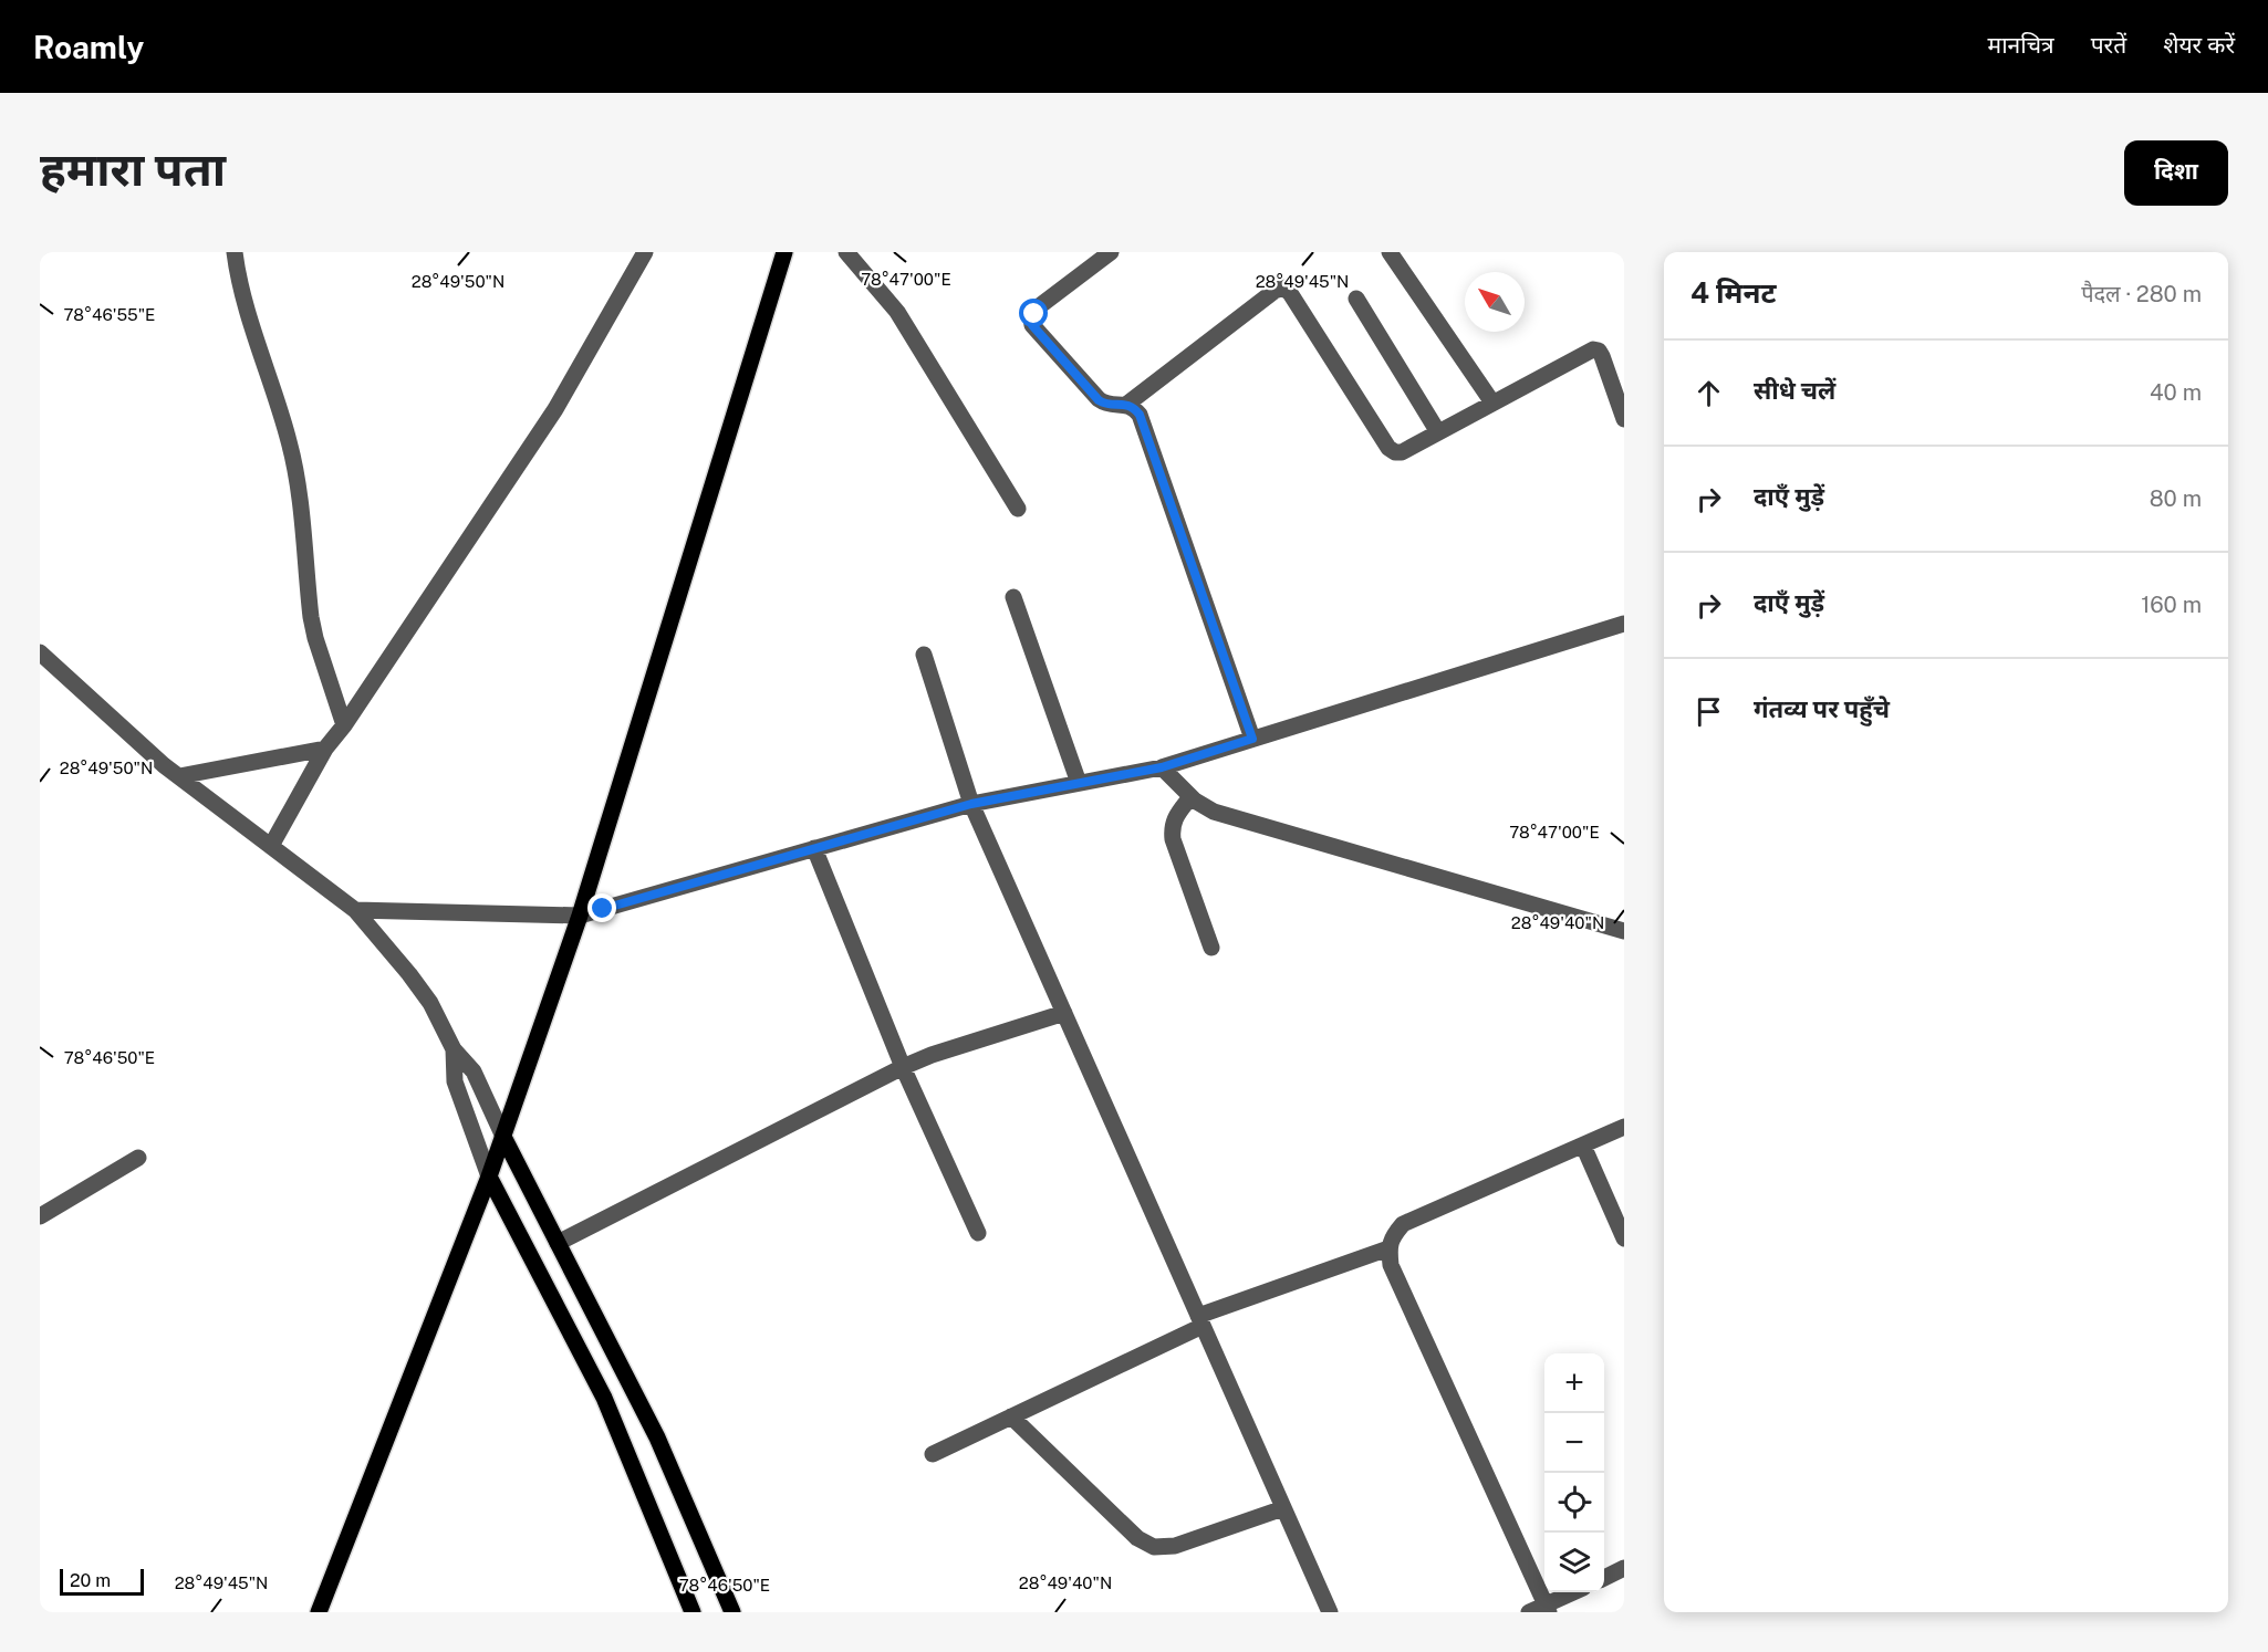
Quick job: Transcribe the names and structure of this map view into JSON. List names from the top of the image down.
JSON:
{
  "scale_bar": "20 m",
  "north": "top left",
  "page": {
    "header": "Roamly",
    "nav": ["मानचित्र", "परतें", "शेयर करें"],
    "buttons": "दिशा",
    "title": "हमारा पता",
    "heading": ["4 मिनट", "पैदल · 280 m"],
    "list": [
      ["सीधे चलें", "40 m"],
      ["दाएँ मुड़ें", "80 m"],
      ["दाएँ मुड़ें", "160 m"],
      "गंतव्य पर पहुँचे"
    ],
    "map_buttons": ["+", "−"],
    "scale": "20 m"
  },
  "coordinates": [
    "78°47'00\"E",
    "28°49'50\"N",
    "28°49'45\"N",
    "78°46'55\"E",
    "28°49'40\"N",
    "78°46'50\"E"
  ]
}
